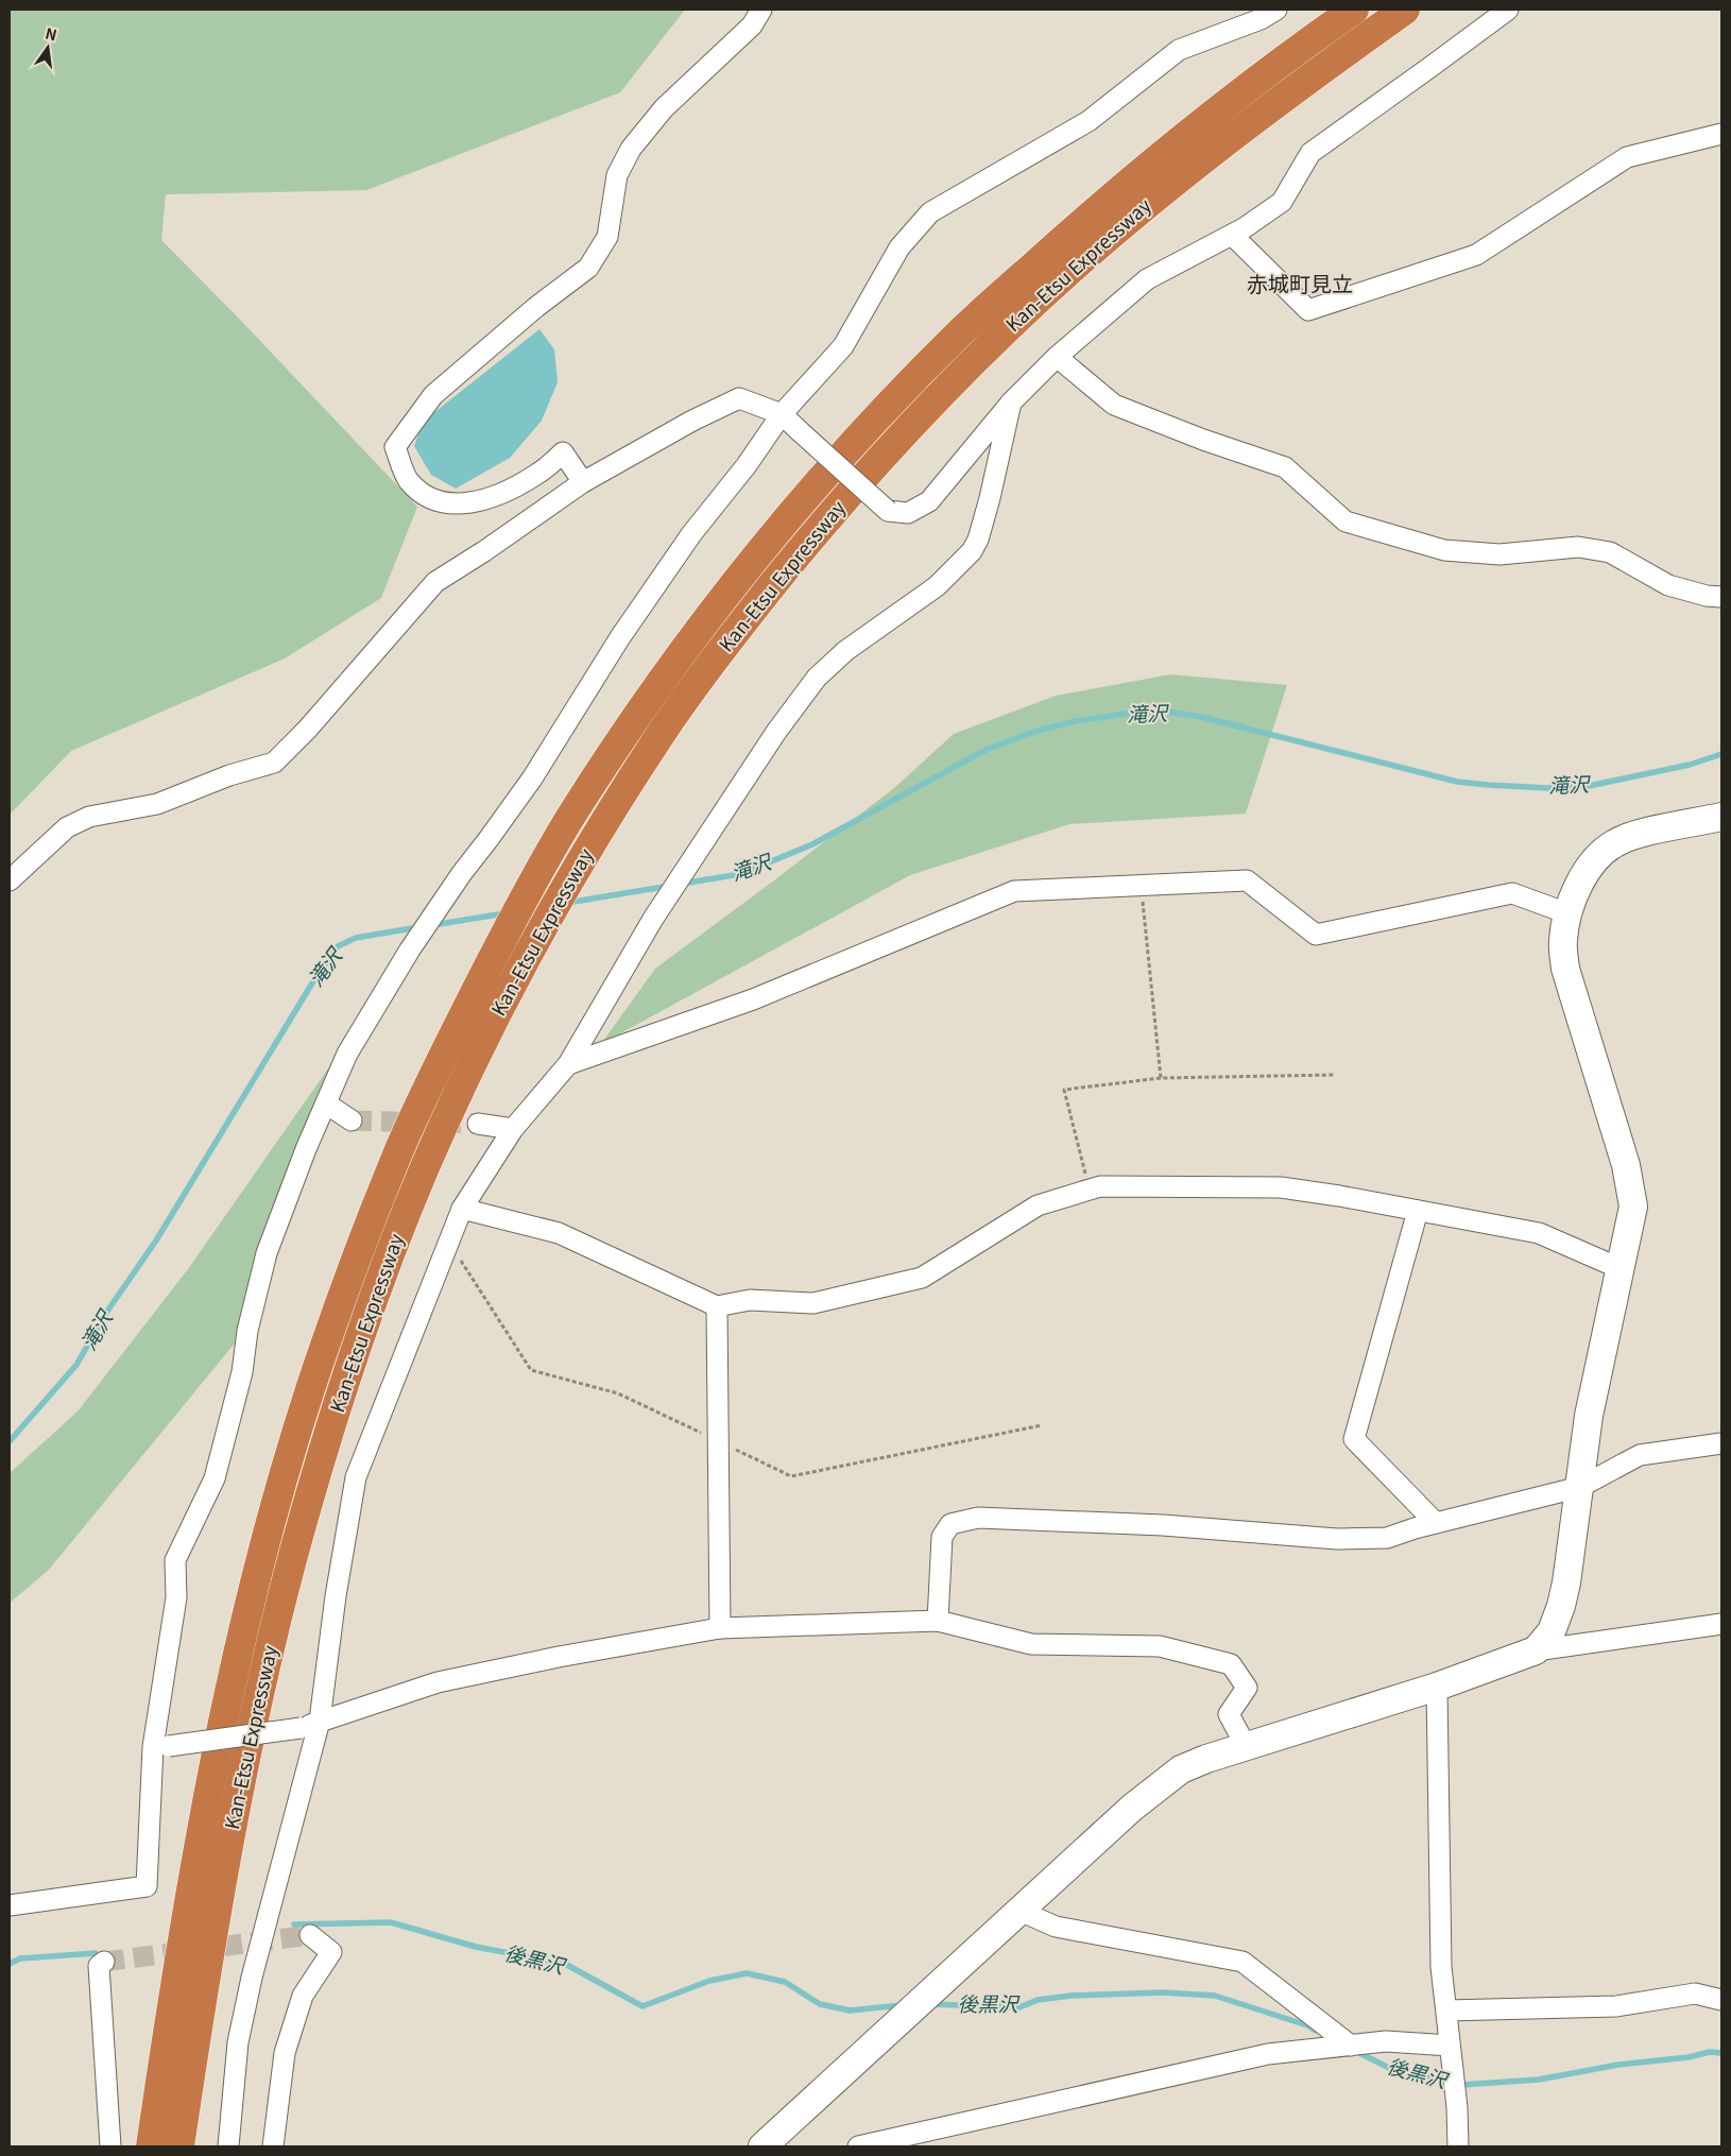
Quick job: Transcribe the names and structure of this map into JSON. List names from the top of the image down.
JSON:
{
  "streets": {
    "highway": ["Kan-Etsu Expressway"]
  },
  "districts": ["赤城町見立"],
  "water": ["滝沢", "後黒沢"],
  "north": "top"
}
